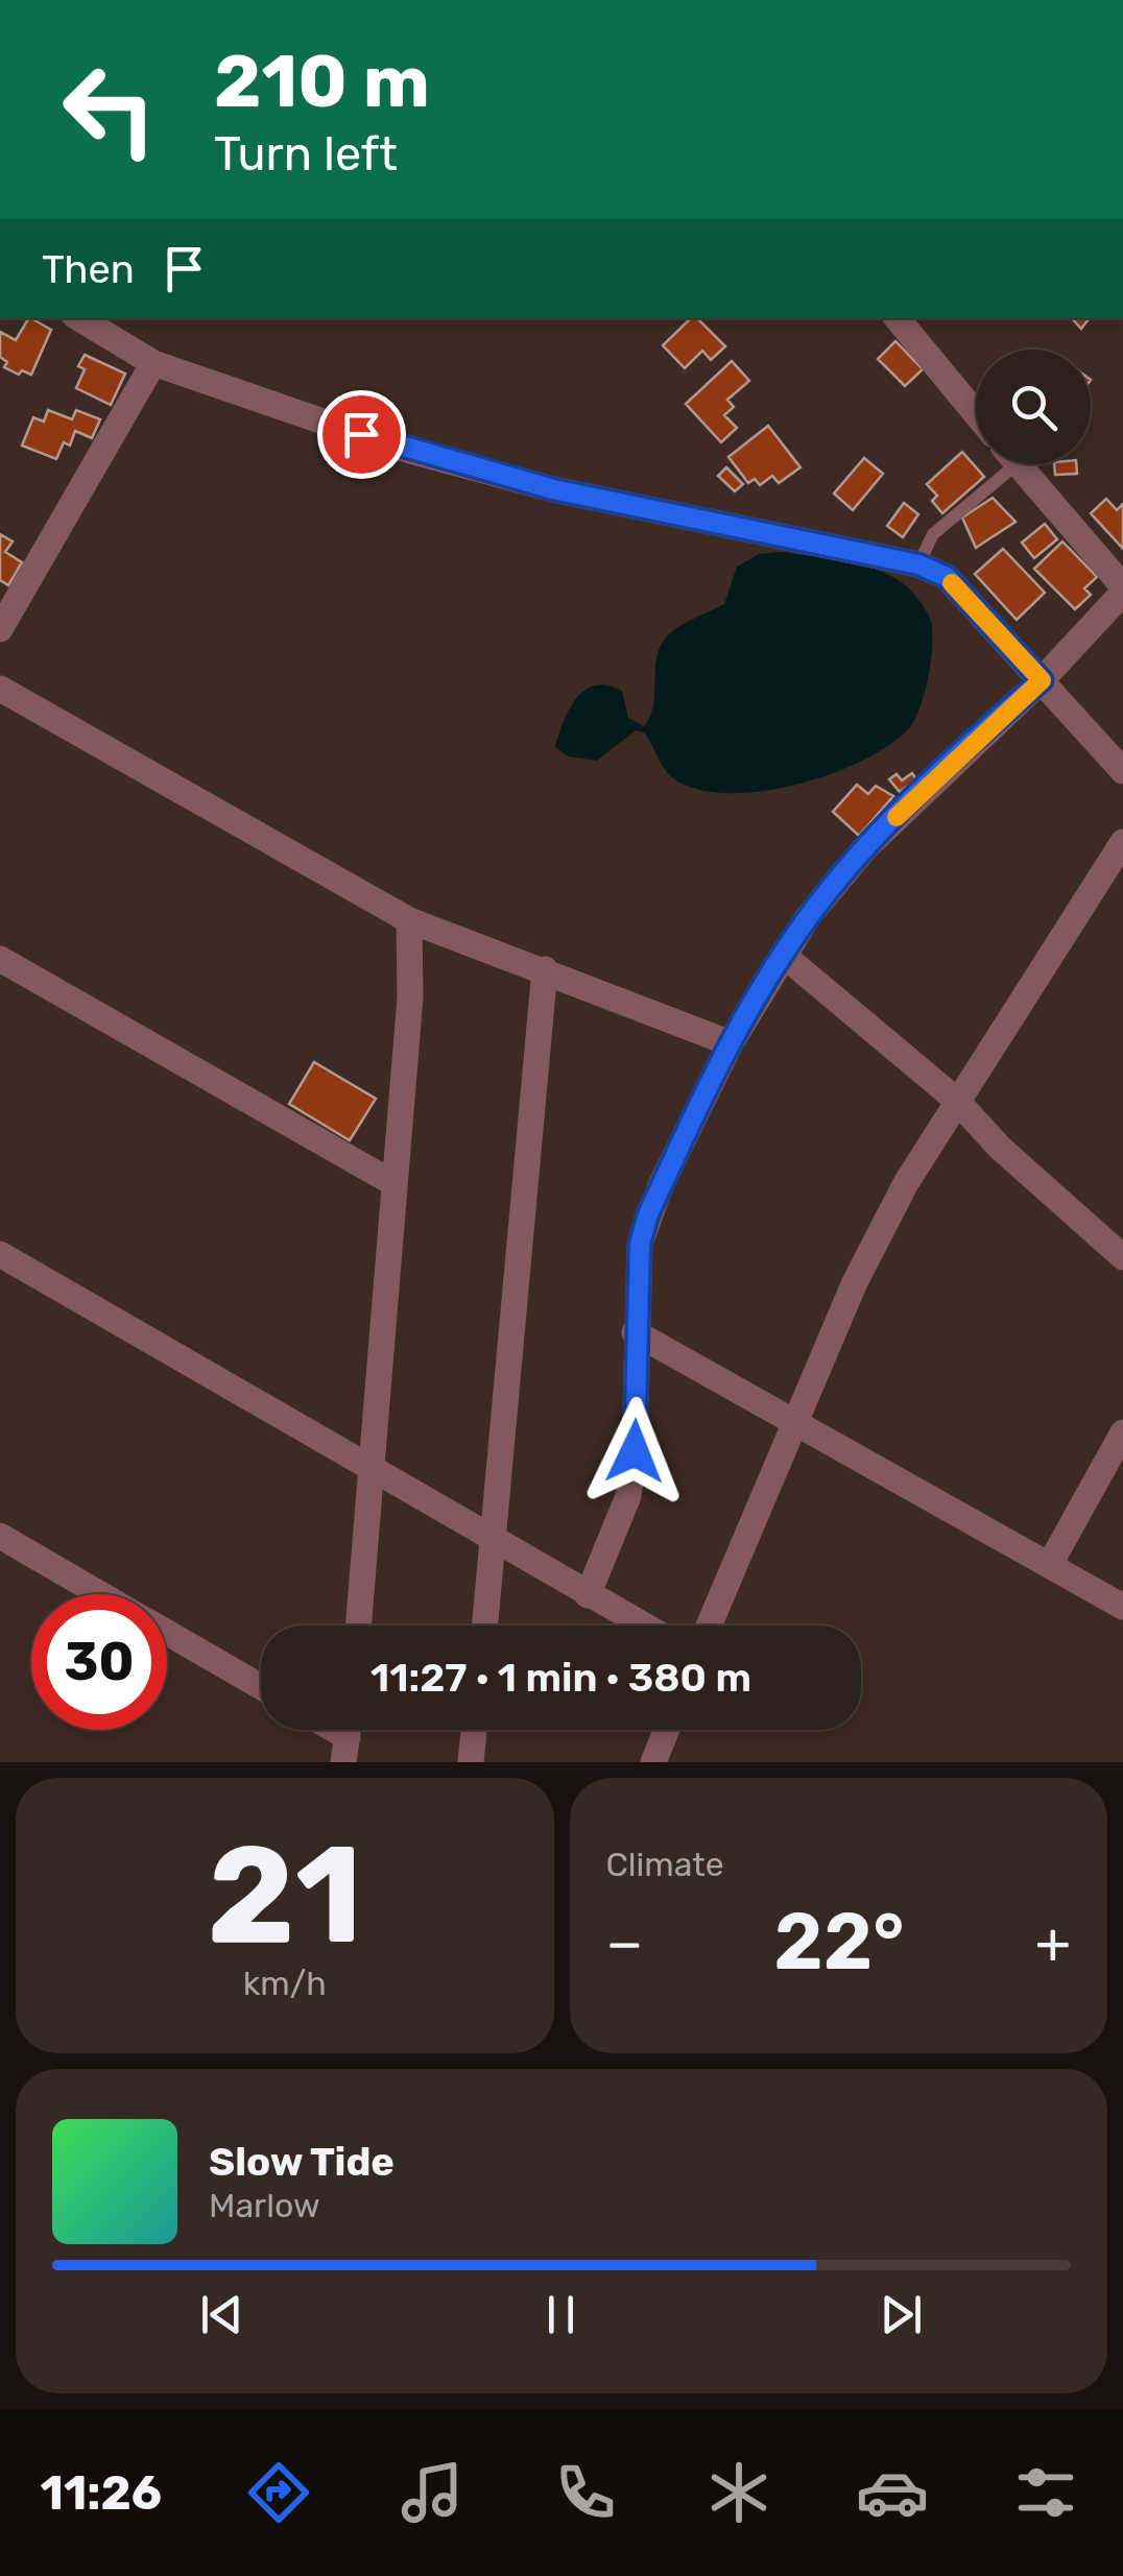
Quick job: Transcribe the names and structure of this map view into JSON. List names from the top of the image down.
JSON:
{
  "page": {
    "turn": ["210 m", "Turn left"],
    "then": "Then",
    "limit": "30",
    "trip": "11:27 · 1 min · 380 m",
    "tile": [
      ["21", "km/h"],
      "Climate"
    ],
    "heat": ["−", "22°", "+"],
    "song": ["Slow Tide", "Marlow"],
    "tabs": "11:26"
  }
}
